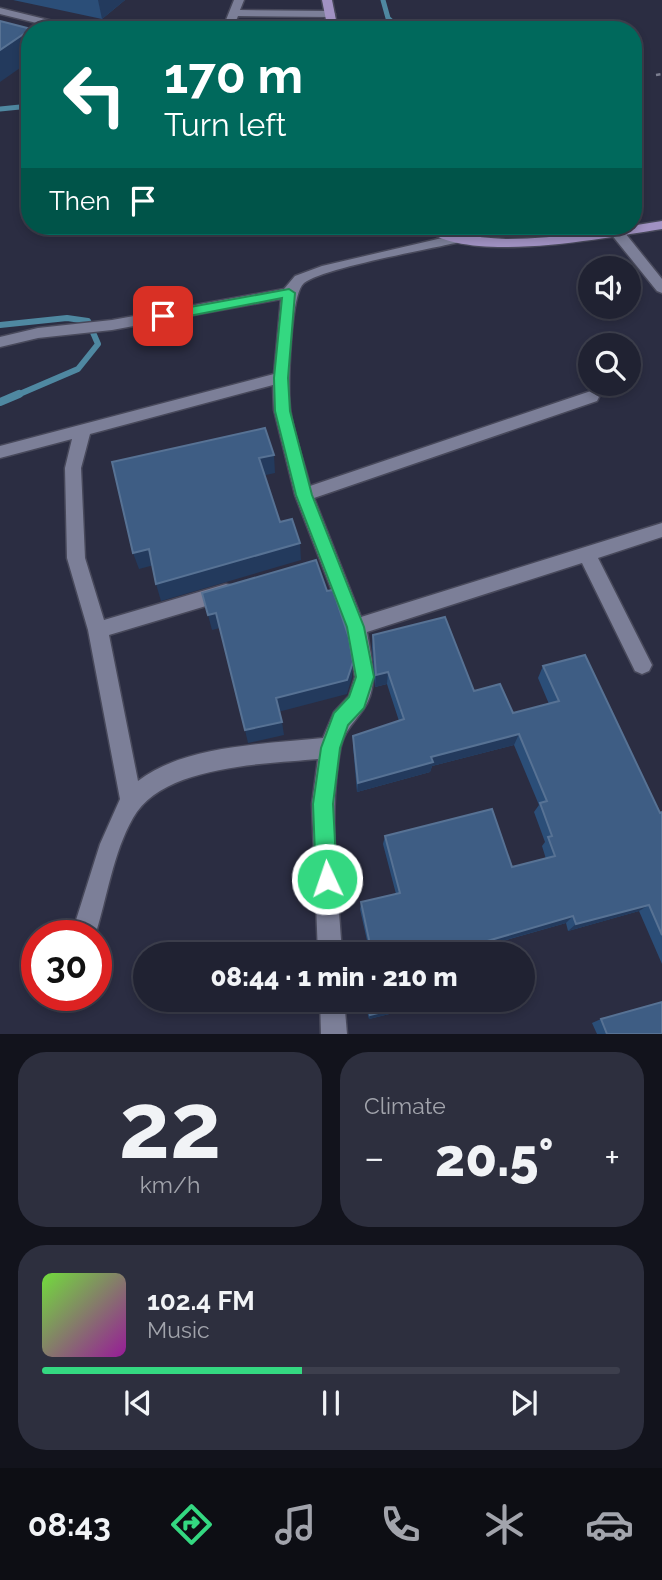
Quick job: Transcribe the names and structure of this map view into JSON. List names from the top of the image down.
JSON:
{
  "page": {
    "turn": ["170 m", "Turn left"],
    "then": "Then",
    "limit": "30",
    "trip": "08:44 · 1 min · 210 m",
    "tile": [
      ["22", "km/h"],
      "Climate"
    ],
    "heat": ["−", "20.5°", "+"],
    "song": ["102.4 FM", "Music"],
    "tabs": "08:43"
  }
}
